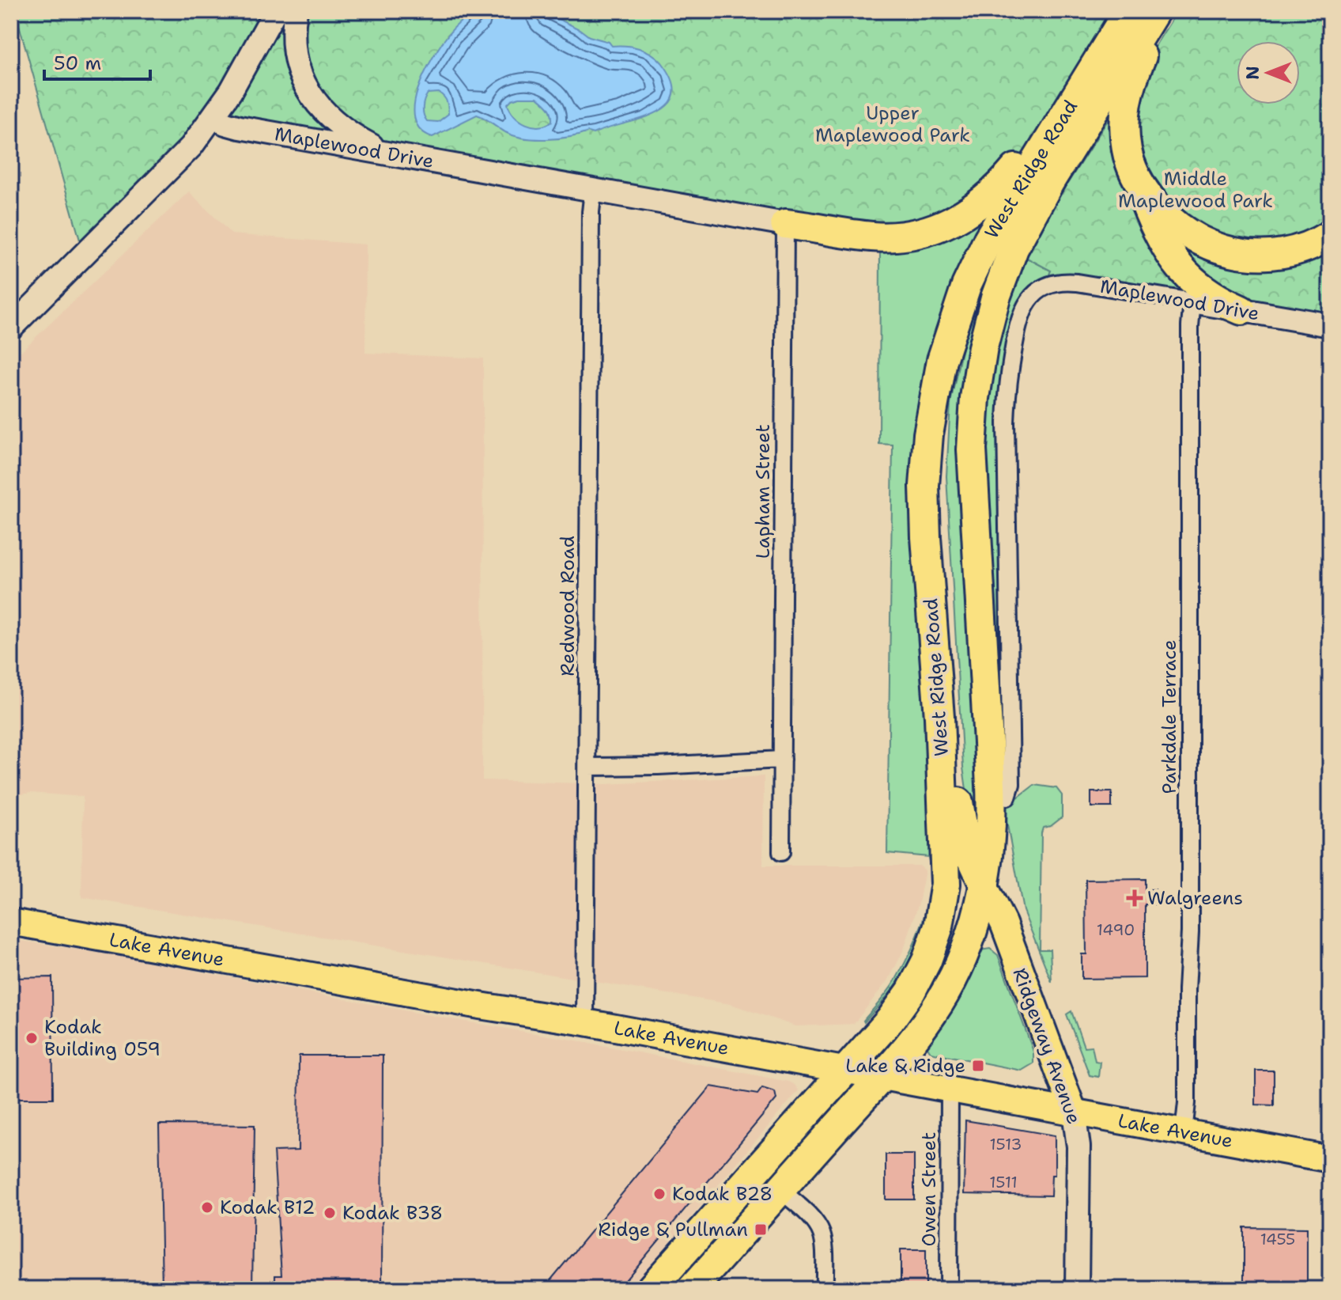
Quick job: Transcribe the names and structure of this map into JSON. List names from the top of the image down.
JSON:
{
  "streets": {
    "highway": ["West Ridge Road"],
    "main road": ["Lake Avenue", "Ridgeway Avenue"],
    "street": [
      "Maplewood Drive",
      "Lapham Street",
      "Redwood Road",
      "Parkdale Terrace",
      "Owen Street"
    ]
  },
  "crossings": [
    ["Maplewood Drive", "Lapham Street"],
    ["Maplewood Drive", "Redwood Road"],
    ["Maplewood Drive", "Parkdale Terrace"],
    ["West Ridge Road", "Lake Avenue"],
    ["West Ridge Road", "Ridgeway Avenue"],
    ["Redwood Road", "Lake Avenue"],
    ["Parkdale Terrace", "Lake Avenue"],
    ["Lake Avenue", "Ridgeway Avenue"],
    ["Lake Avenue", "Owen Street"]
  ],
  "parks": ["Upper Maplewood Park", "Middle Maplewood Park"],
  "places": {
    "health": ["Walgreens"],
    "other": [
      "Kodak Building 059",
      "Kodak B28",
      "Kodak B12",
      "Kodak B38"
    ],
    "transit": ["Lake & Ridge", "Ridge & Pullman"]
  },
  "house_numbers": [
    "1490",
    "1513",
    "1511",
    "1455"
  ],
  "scale_bar": "50 m",
  "north": "left"
}
